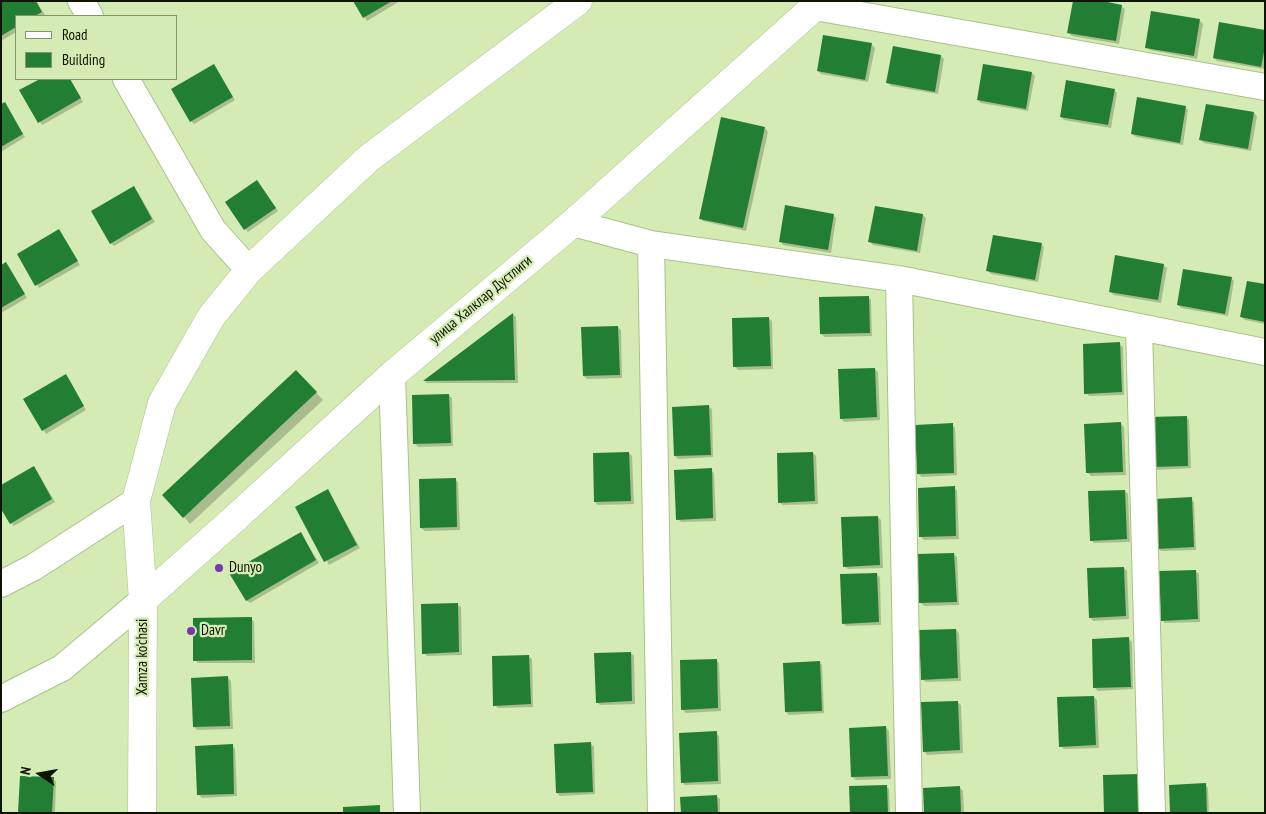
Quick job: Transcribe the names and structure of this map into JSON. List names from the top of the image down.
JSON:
{
  "streets": {
    "street": ["улица Халклар Дустлиги", "Xamza ko'chasi"]
  },
  "crossings": [
    ["улица Халклар Дустлиги", "Xamza ko'chasi"]
  ],
  "places": ["Dunyo", "Davr"],
  "legend": ["Road", "Building"],
  "north": "left"
}
